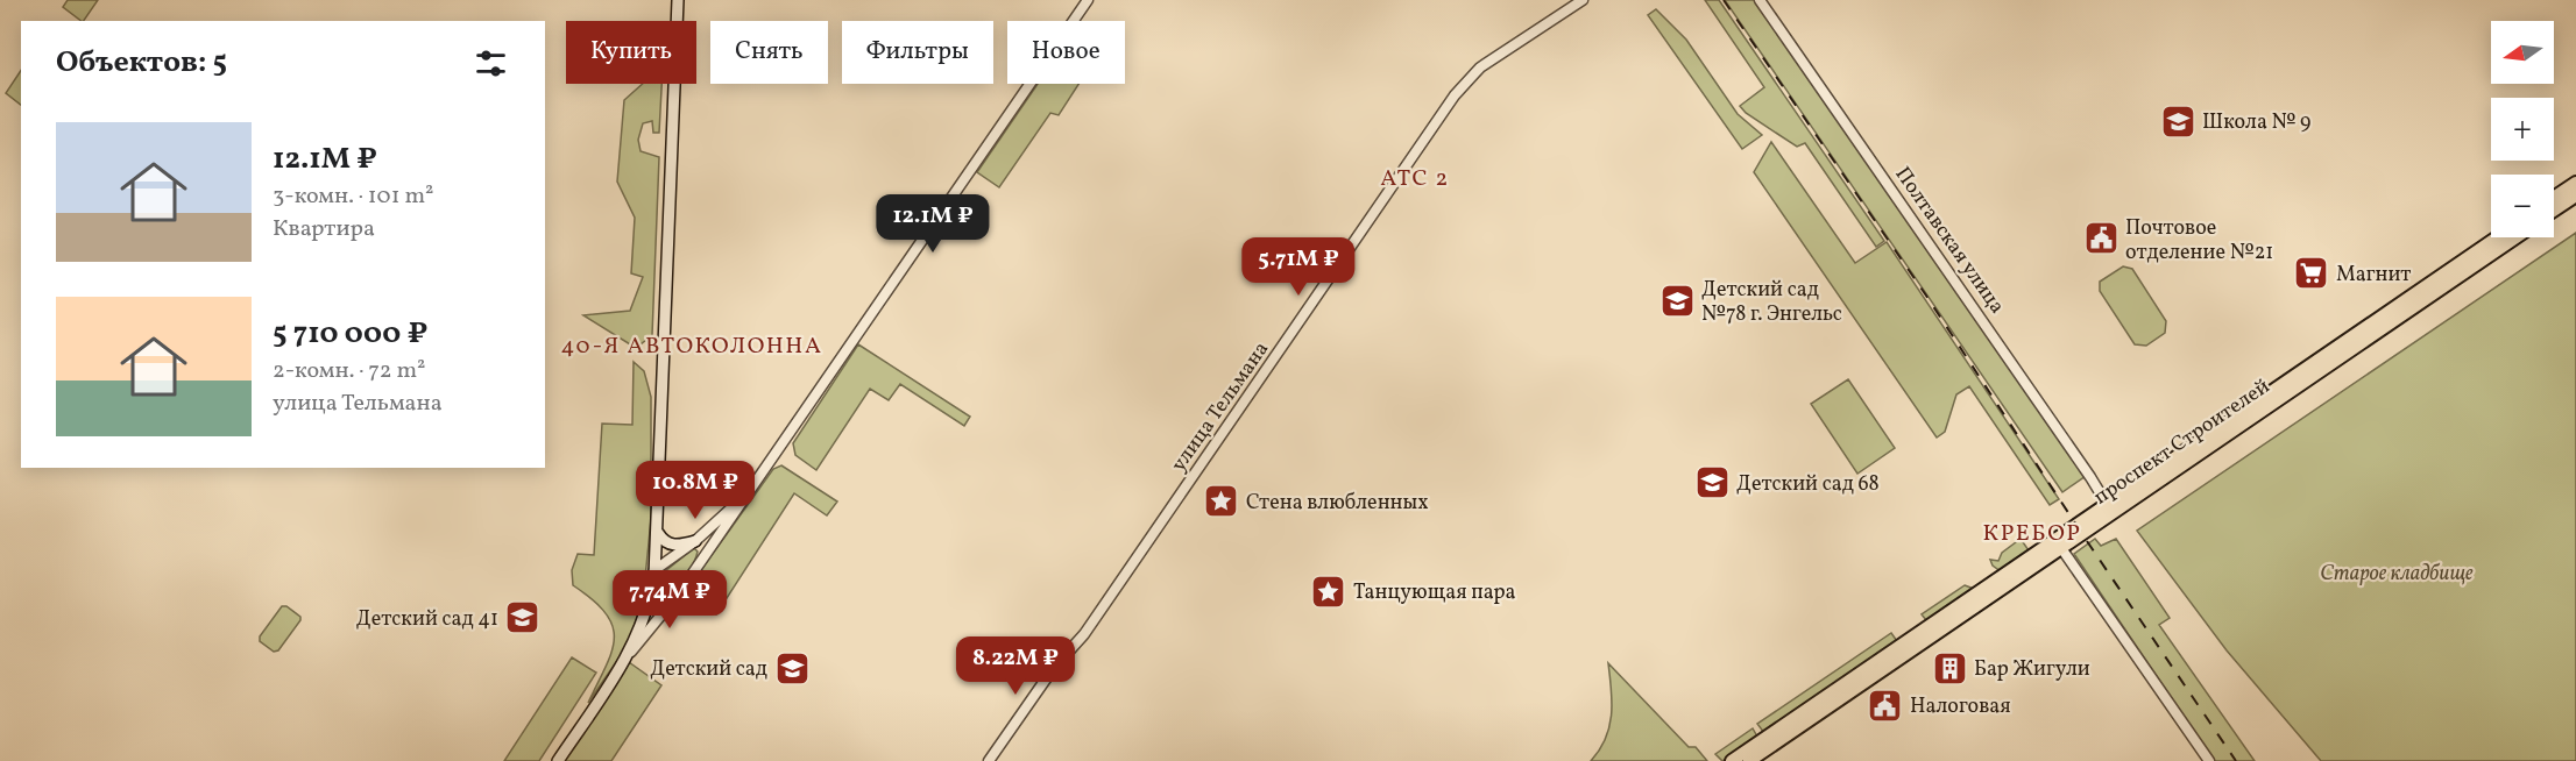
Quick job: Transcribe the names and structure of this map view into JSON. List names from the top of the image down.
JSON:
{
  "streets": {
    "main road": ["проспект Строителей"],
    "street": ["Полтавская улица", "улица Тельмана"]
  },
  "crossings": [
    ["Полтавская улица", "проспект Строителей"]
  ],
  "districts": ["АТС 2", "40-Я АВТОКОЛОННА", "КРЕБОР"],
  "parks": ["Старое кладбище"],
  "places": {
    "school or university": [
      "Школа № 9",
      "Детский сад №78 г. Энгельс",
      "Детский сад 68",
      "Детский сад 41",
      "Детский сад"
    ],
    "public building": ["Почтовое отделение №21", "Налоговая"],
    "supermarket": ["Магнит"],
    "place": ["Стена влюбленных", "Танцующая пара"],
    "building": ["Бар Жигули"]
  },
  "north": "left",
  "page": {
    "map_buttons": ["+", "−"],
    "chip": [
      "Купить",
      "Снять",
      "Фильтры",
      "Новое"
    ],
    "heading": "Объектов: 5",
    "list": [
      {
        "name": "12.1M ₽",
        "note": "3-комн. · 101 m² · Квартира"
      },
      {
        "name": "5 710 000 ₽",
        "note": "2-комн. · 72 m² · улица Тельмана"
      }
    ],
    "price": [
      "12.1M ₽",
      "5.71M ₽",
      "10.8M ₽",
      "7.74M ₽",
      "8.22M ₽"
    ]
  }
}
